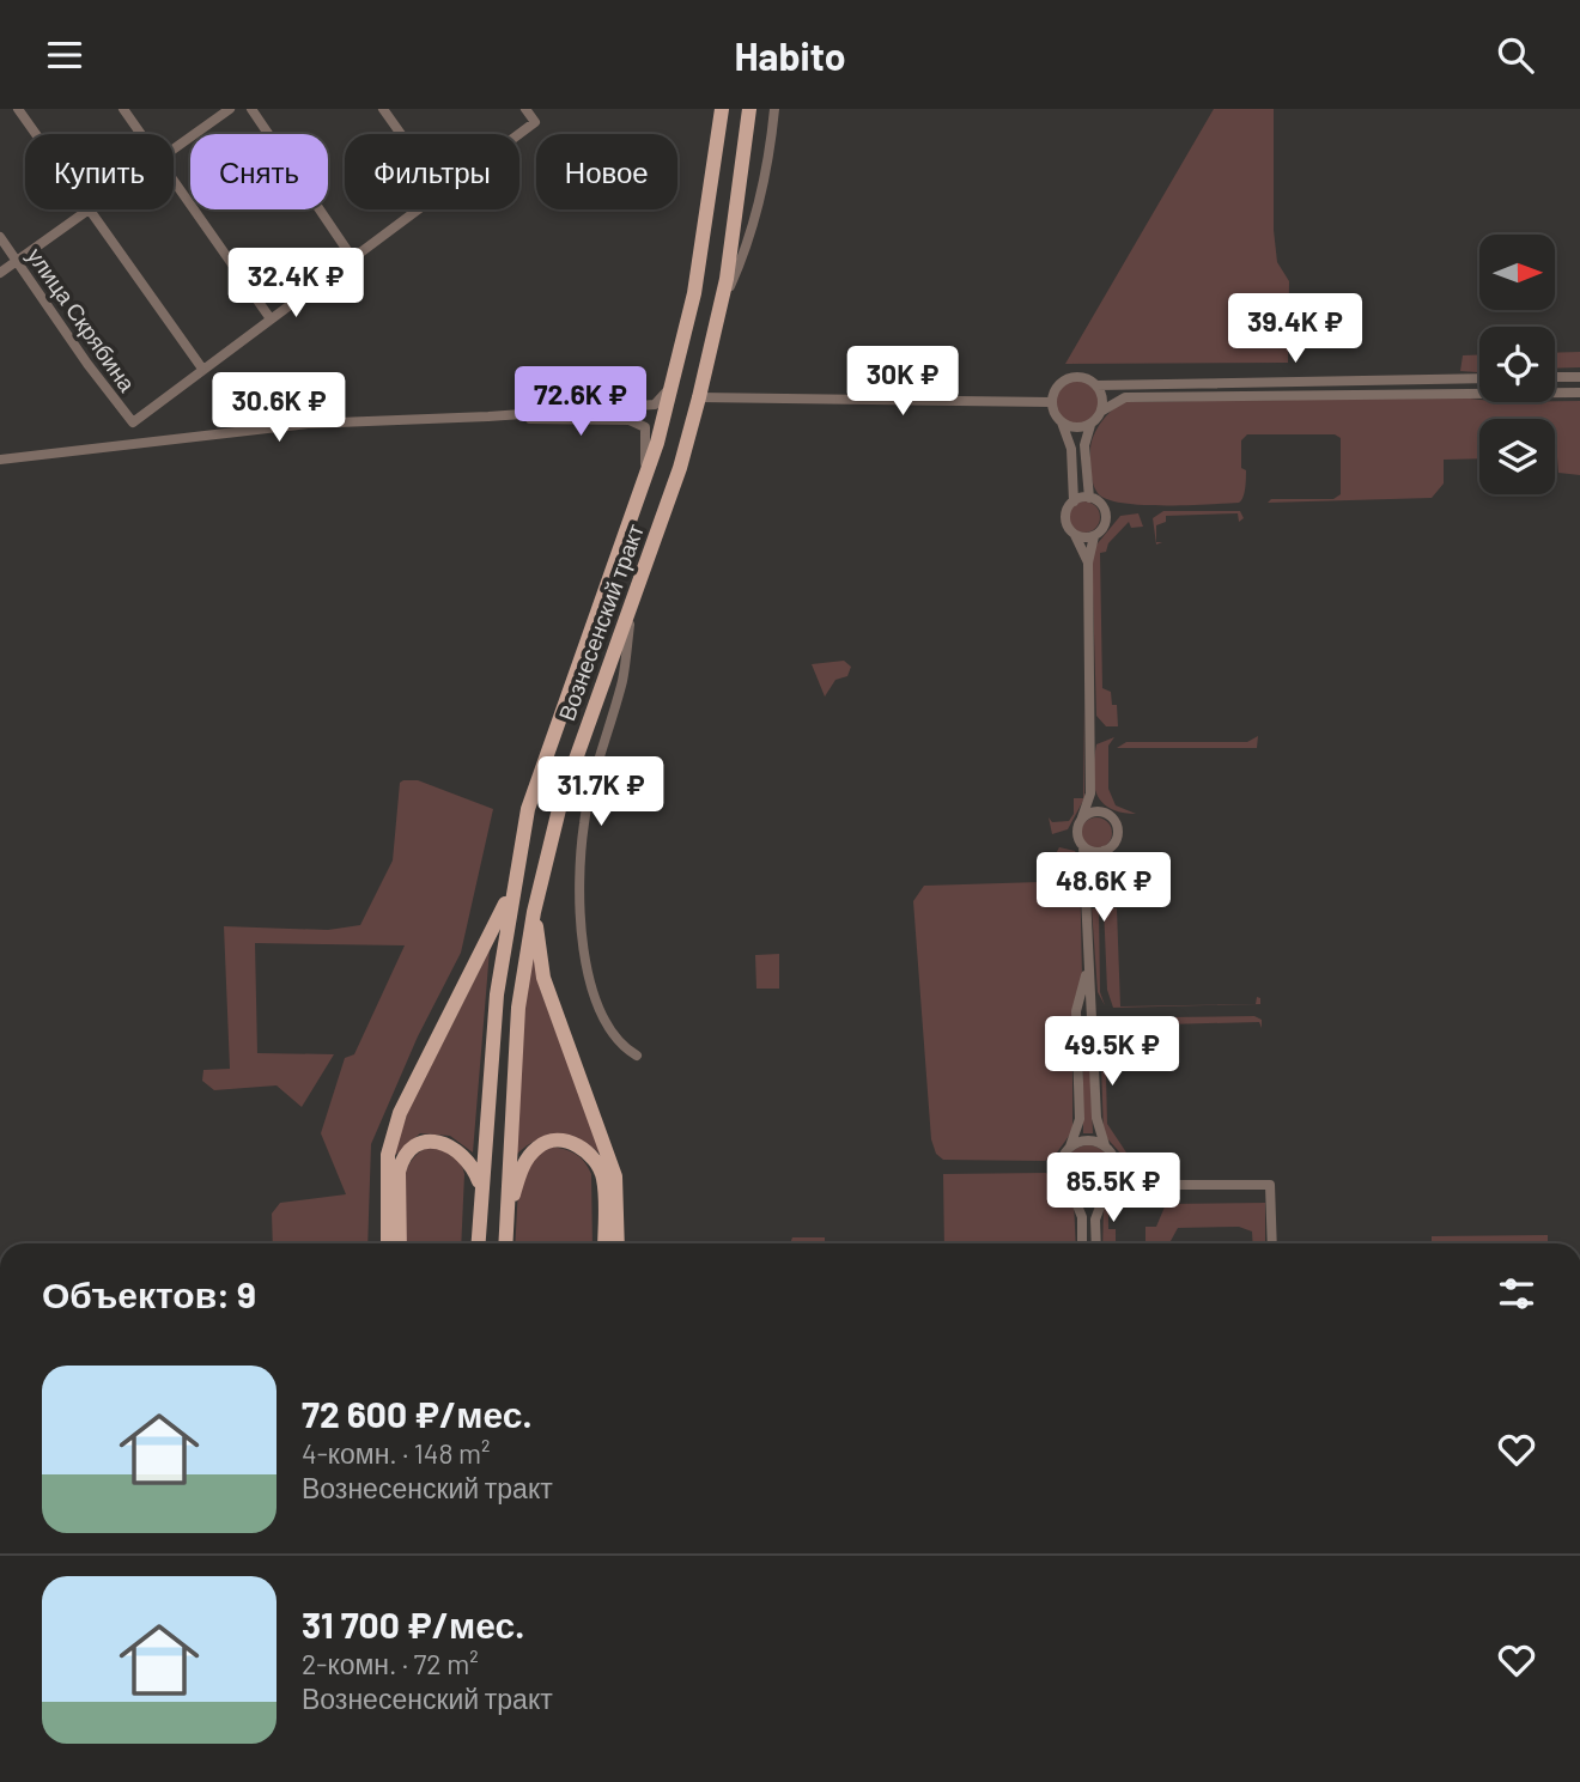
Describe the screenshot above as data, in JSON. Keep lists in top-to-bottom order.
{
  "streets": {
    "main road": ["Вознесенский тракт"],
    "street": ["улица Скрябина"]
  },
  "north": "right",
  "page": {
    "header": "Habito",
    "chip": [
      "Купить",
      "Снять",
      "Фильтры",
      "Новое"
    ],
    "price": [
      "32.4K ₽",
      "39.4K ₽",
      "30K ₽",
      "72.6K ₽",
      "30.6K ₽",
      "31.7K ₽",
      "48.6K ₽",
      "49.5K ₽",
      "85.5K ₽"
    ],
    "heading": "Объектов: 9",
    "list": [
      {
        "name": "72 600 ₽/мес.",
        "note": "4-комн. · 148 m² · Вознесенский тракт"
      },
      {
        "name": "31 700 ₽/мес.",
        "note": "2-комн. · 72 m² · Вознесенский тракт"
      }
    ]
  }
}
